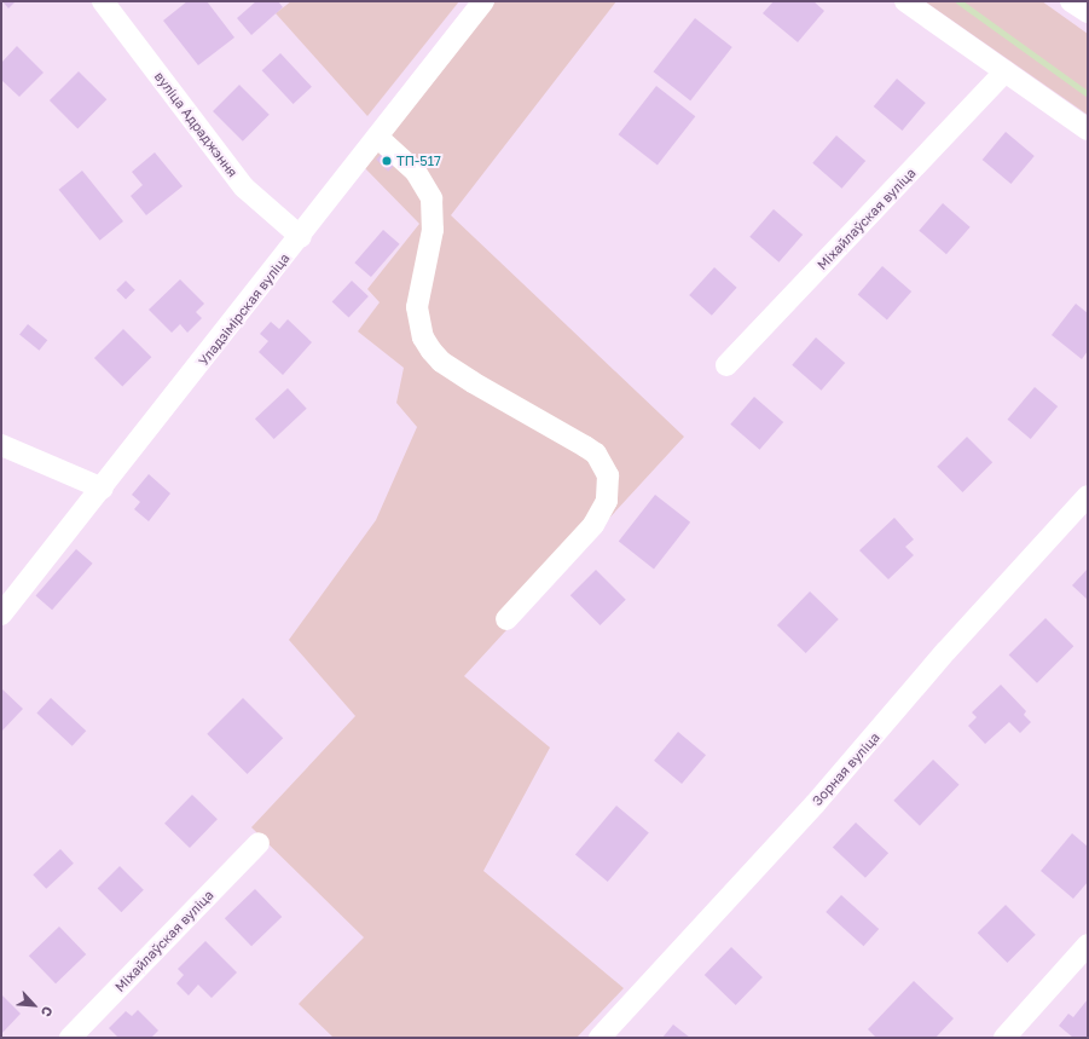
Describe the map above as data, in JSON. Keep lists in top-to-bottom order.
{
  "streets": {
    "street": [
      "вуліца Адраджэння",
      "Міхайлаўская вуліца",
      "Уладзімірская вуліца",
      "Зорная вуліца"
    ]
  },
  "crossings": [
    ["вуліца Адраджэння", "Уладзімірская вуліца"]
  ],
  "places": ["ТП-517"],
  "north": "bottom right"
}
